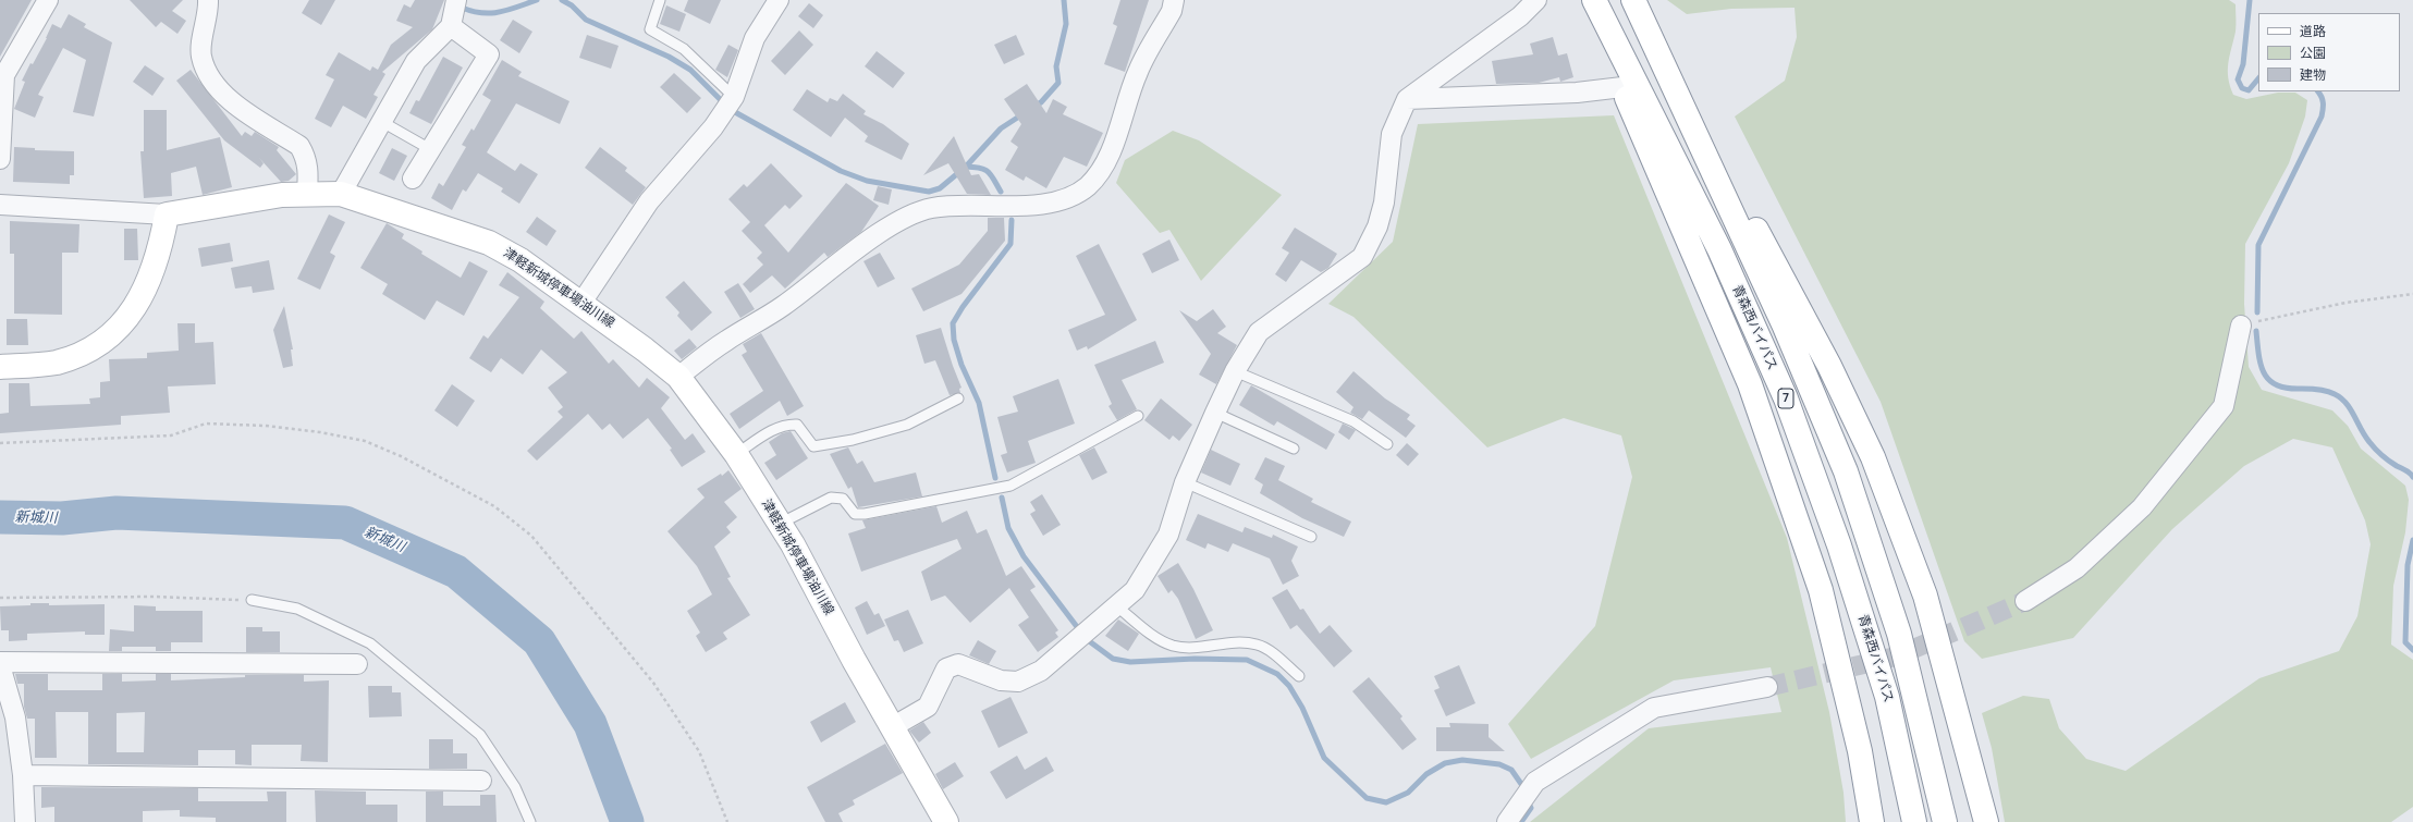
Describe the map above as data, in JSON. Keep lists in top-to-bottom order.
{
  "streets": {
    "main road": ["津軽新城停車場油川線", "青森西バイパス", "7"]
  },
  "water": ["新城川"],
  "legend": ["道路", "公園", "建物"]
}
